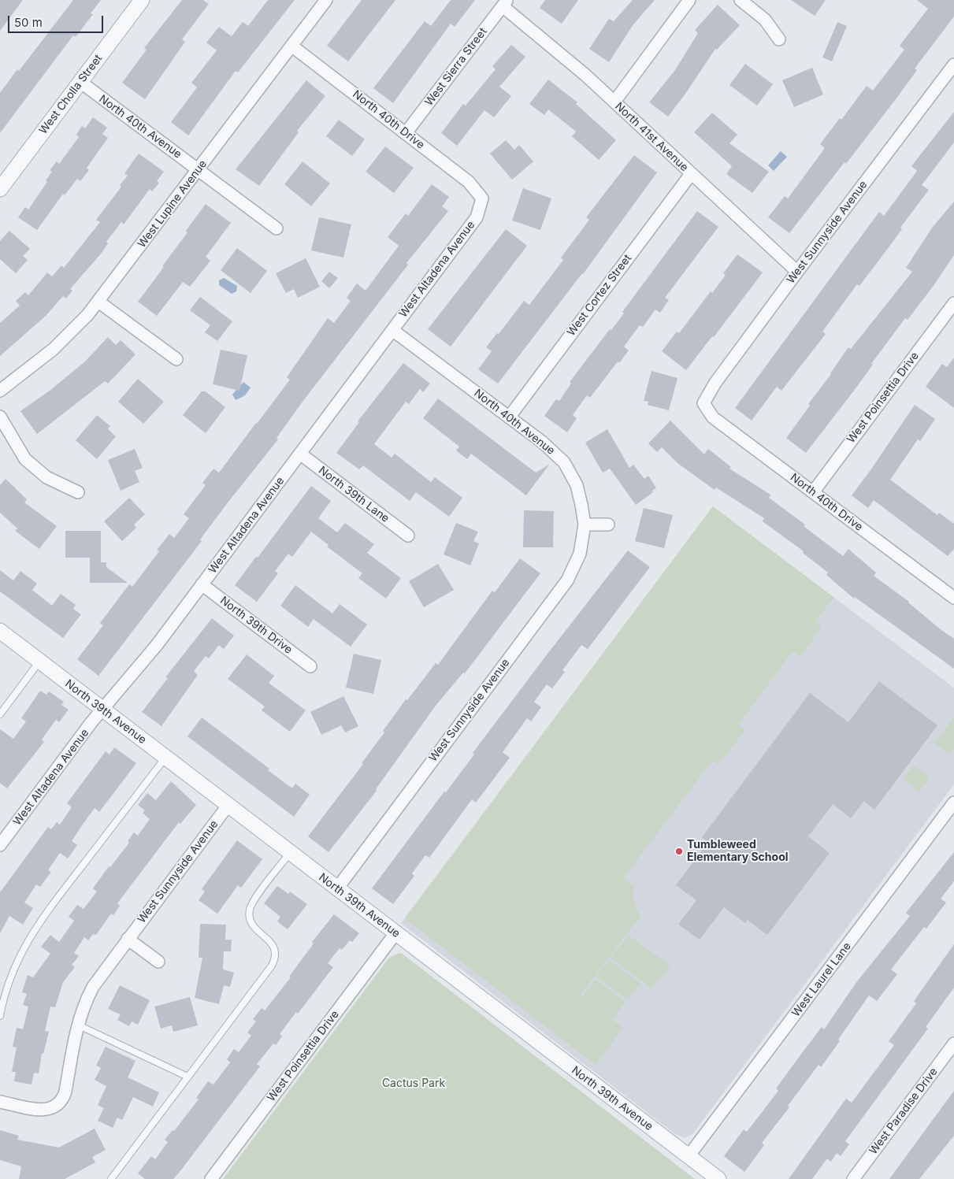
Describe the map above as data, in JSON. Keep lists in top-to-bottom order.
{
  "streets": {
    "street": [
      "West Sierra Street",
      "West Cholla Street",
      "North 40th Drive",
      "North 40th Avenue",
      "North 41st Avenue",
      "West Lupine Avenue",
      "West Sunnyside Avenue",
      "West Altadena Avenue",
      "West Cortez Street",
      "West Poinsettia Drive",
      "North 39th Lane",
      "North 39th Drive",
      "North 39th Avenue",
      "West Laurel Lane",
      "West Paradise Drive"
    ]
  },
  "crossings": [
    ["West Sierra Street", "North 40th Drive"],
    ["West Sierra Street", "North 41st Avenue"],
    ["West Cholla Street", "North 40th Avenue"],
    ["North 40th Drive", "West Lupine Avenue"],
    ["North 40th Drive", "West Sunnyside Avenue"],
    ["North 40th Drive", "West Altadena Avenue"],
    ["North 40th Drive", "West Poinsettia Drive"],
    ["North 40th Avenue", "West Lupine Avenue"],
    ["North 40th Avenue", "West Sunnyside Avenue"],
    ["North 40th Avenue", "West Altadena Avenue"],
    ["North 40th Avenue", "West Cortez Street"],
    ["North 41st Avenue", "West Sunnyside Avenue"],
    ["North 41st Avenue", "West Cortez Street"],
    ["West Sunnyside Avenue", "North 39th Avenue"],
    ["West Altadena Avenue", "North 39th Lane"],
    ["West Altadena Avenue", "North 39th Drive"],
    ["West Altadena Avenue", "North 39th Avenue"],
    ["West Poinsettia Drive", "North 39th Avenue"],
    ["North 39th Avenue", "West Laurel Lane"]
  ],
  "parks": ["Cactus Park"],
  "places": ["Tumbleweed Elementary School"],
  "scale_bar": "50 m"
}
